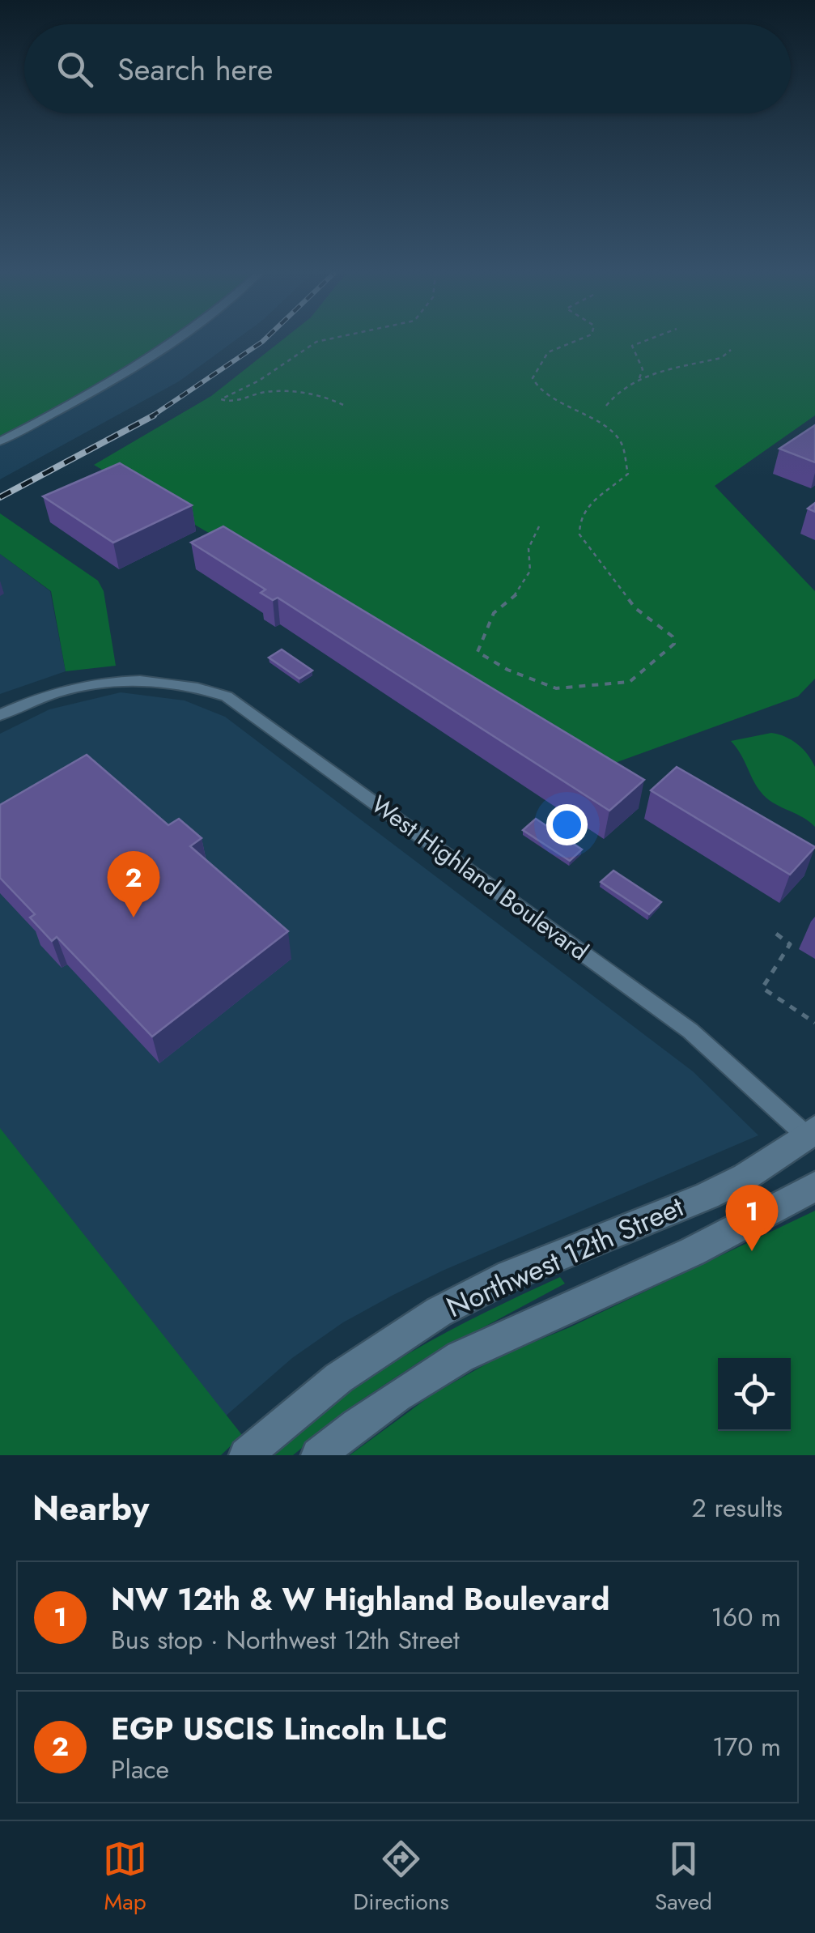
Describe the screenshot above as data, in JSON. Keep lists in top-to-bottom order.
{
  "streets": {
    "main road": ["Northwest 12th Street"],
    "street": ["West Highland Boulevard"]
  },
  "crossings": [
    ["West Highland Boulevard", "Northwest 12th Street"]
  ],
  "page": {
    "search": "Search here",
    "pins": ["2", "1"],
    "heading": ["Nearby", "2 results"],
    "list": [
      {
        "mark": "1",
        "name": "NW 12th & W Highland Boulevard",
        "note": "Bus stop · Northwest 12th Street",
        "value": "160 m"
      },
      {
        "mark": "2",
        "name": "EGP USCIS Lincoln LLC",
        "note": "Place",
        "value": "170 m"
      }
    ],
    "nav": ["Map", "Directions", "Saved"]
  }
}
